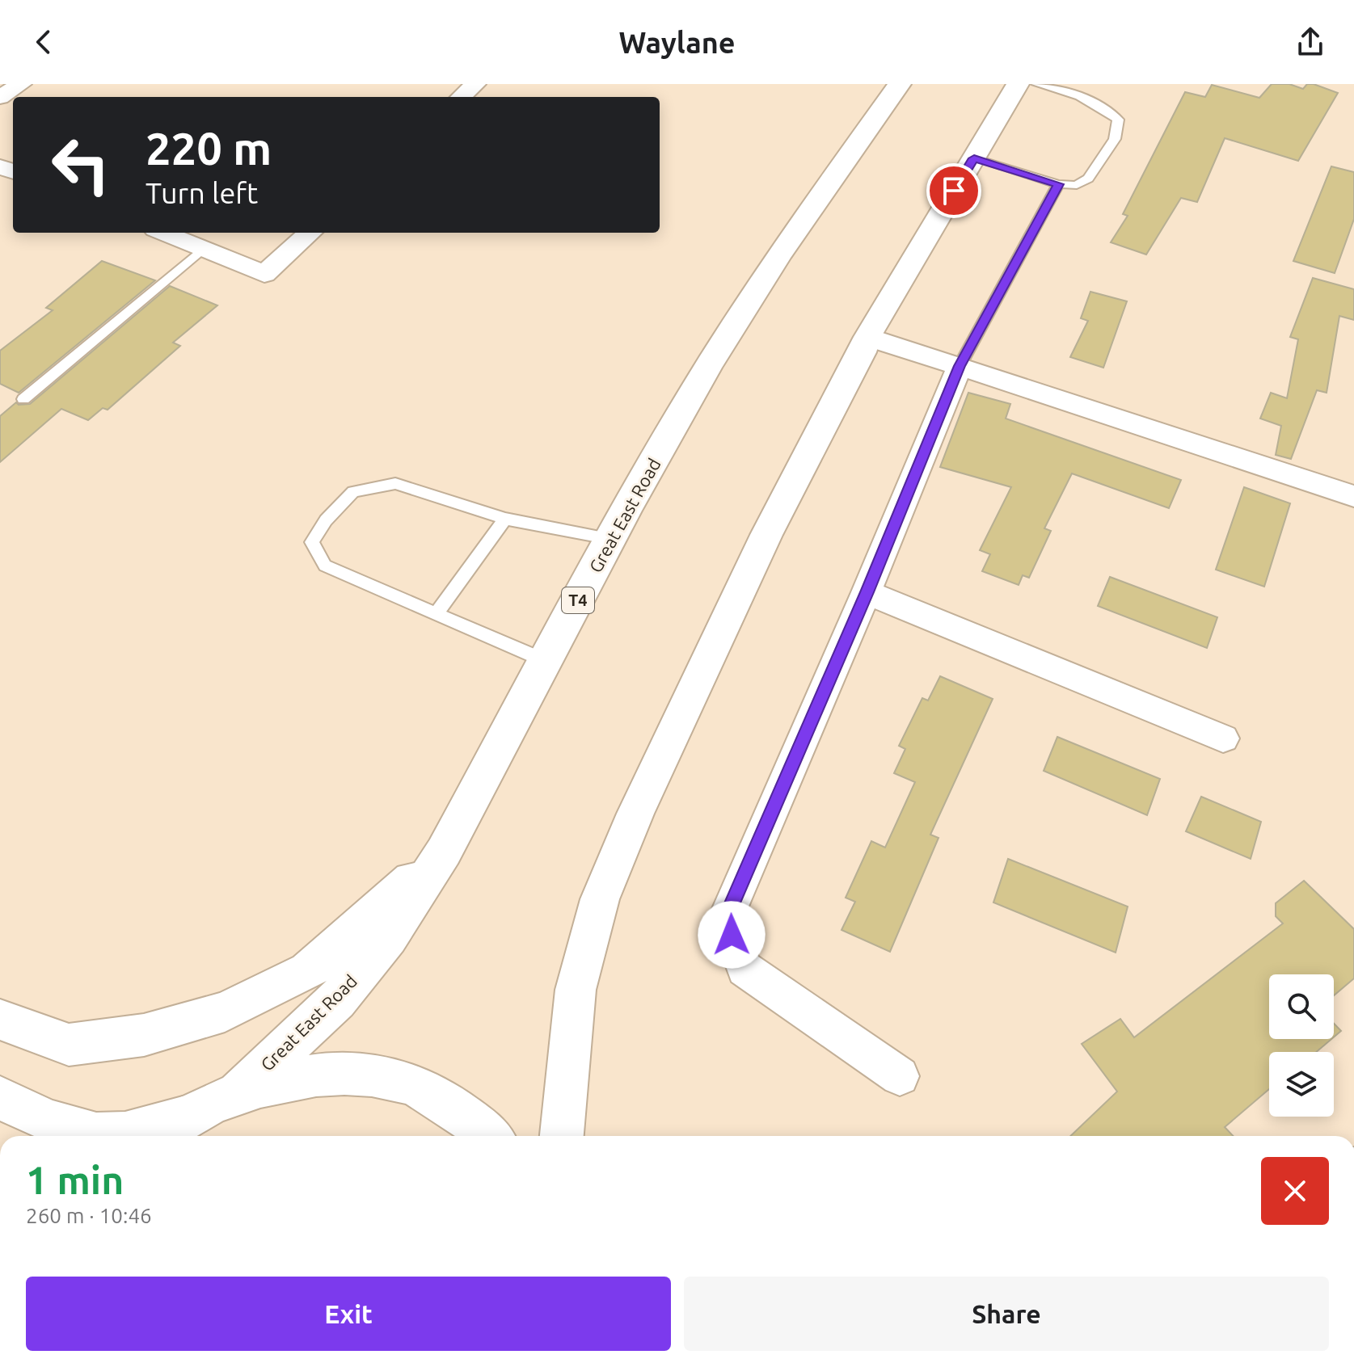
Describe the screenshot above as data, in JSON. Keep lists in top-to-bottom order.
{
  "streets": {
    "main road": ["Great East Road", "T4"]
  },
  "page": {
    "header": "Waylane",
    "turn": ["220 m", "Turn left"],
    "heading": ["1 min", "260 m · 10:46"],
    "buttons": ["Exit", "Share"]
  }
}
